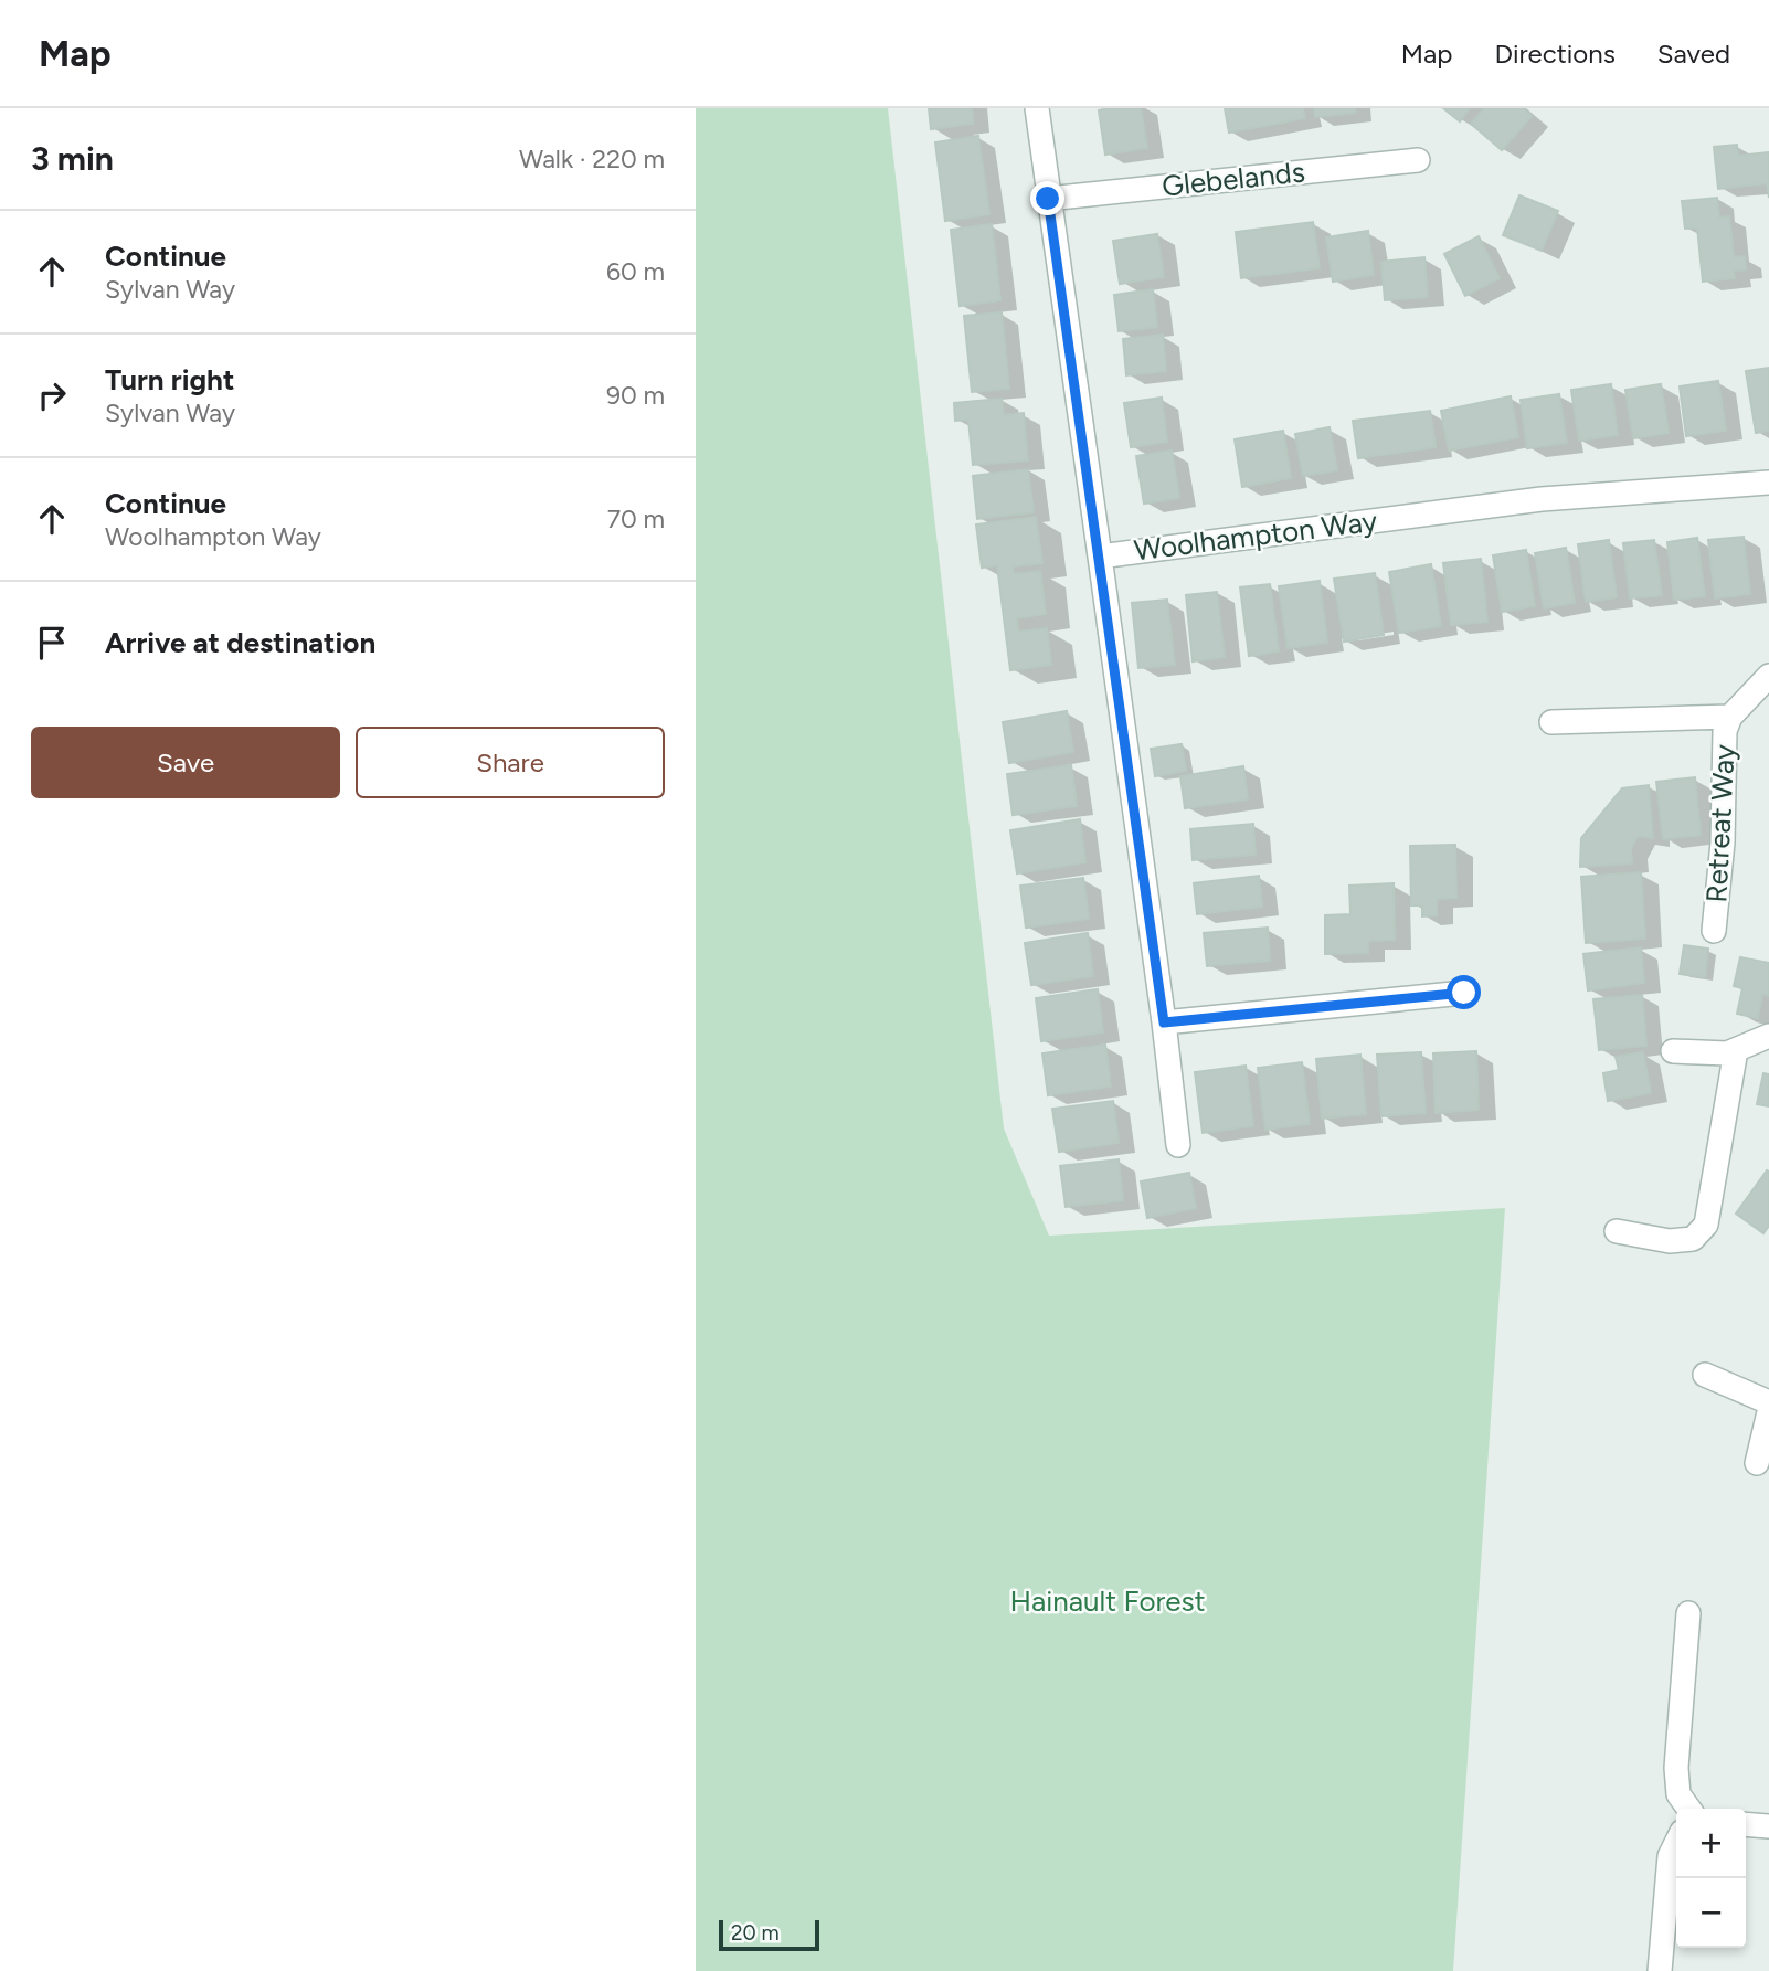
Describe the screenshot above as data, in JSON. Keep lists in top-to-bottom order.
{
  "streets": {
    "street": ["Glebelands", "Woolhampton Way", "Retreat Way"]
  },
  "crossings": [
    ["Glebelands", "Woolhampton Way"]
  ],
  "parks": ["Hainault Forest"],
  "scale_bar": "20 m",
  "page": {
    "header": "Map",
    "nav": ["Map", "Directions", "Saved"],
    "heading": ["3 min", "Walk · 220 m"],
    "list": [
      ["Continue", "Sylvan Way", "60 m"],
      ["Turn right", "Sylvan Way", "90 m"],
      ["Continue", "Woolhampton Way", "70 m"],
      "Arrive at destination"
    ],
    "buttons": ["Save", "Share"],
    "map_buttons": ["+", "−"],
    "scale": "20 m"
  }
}
